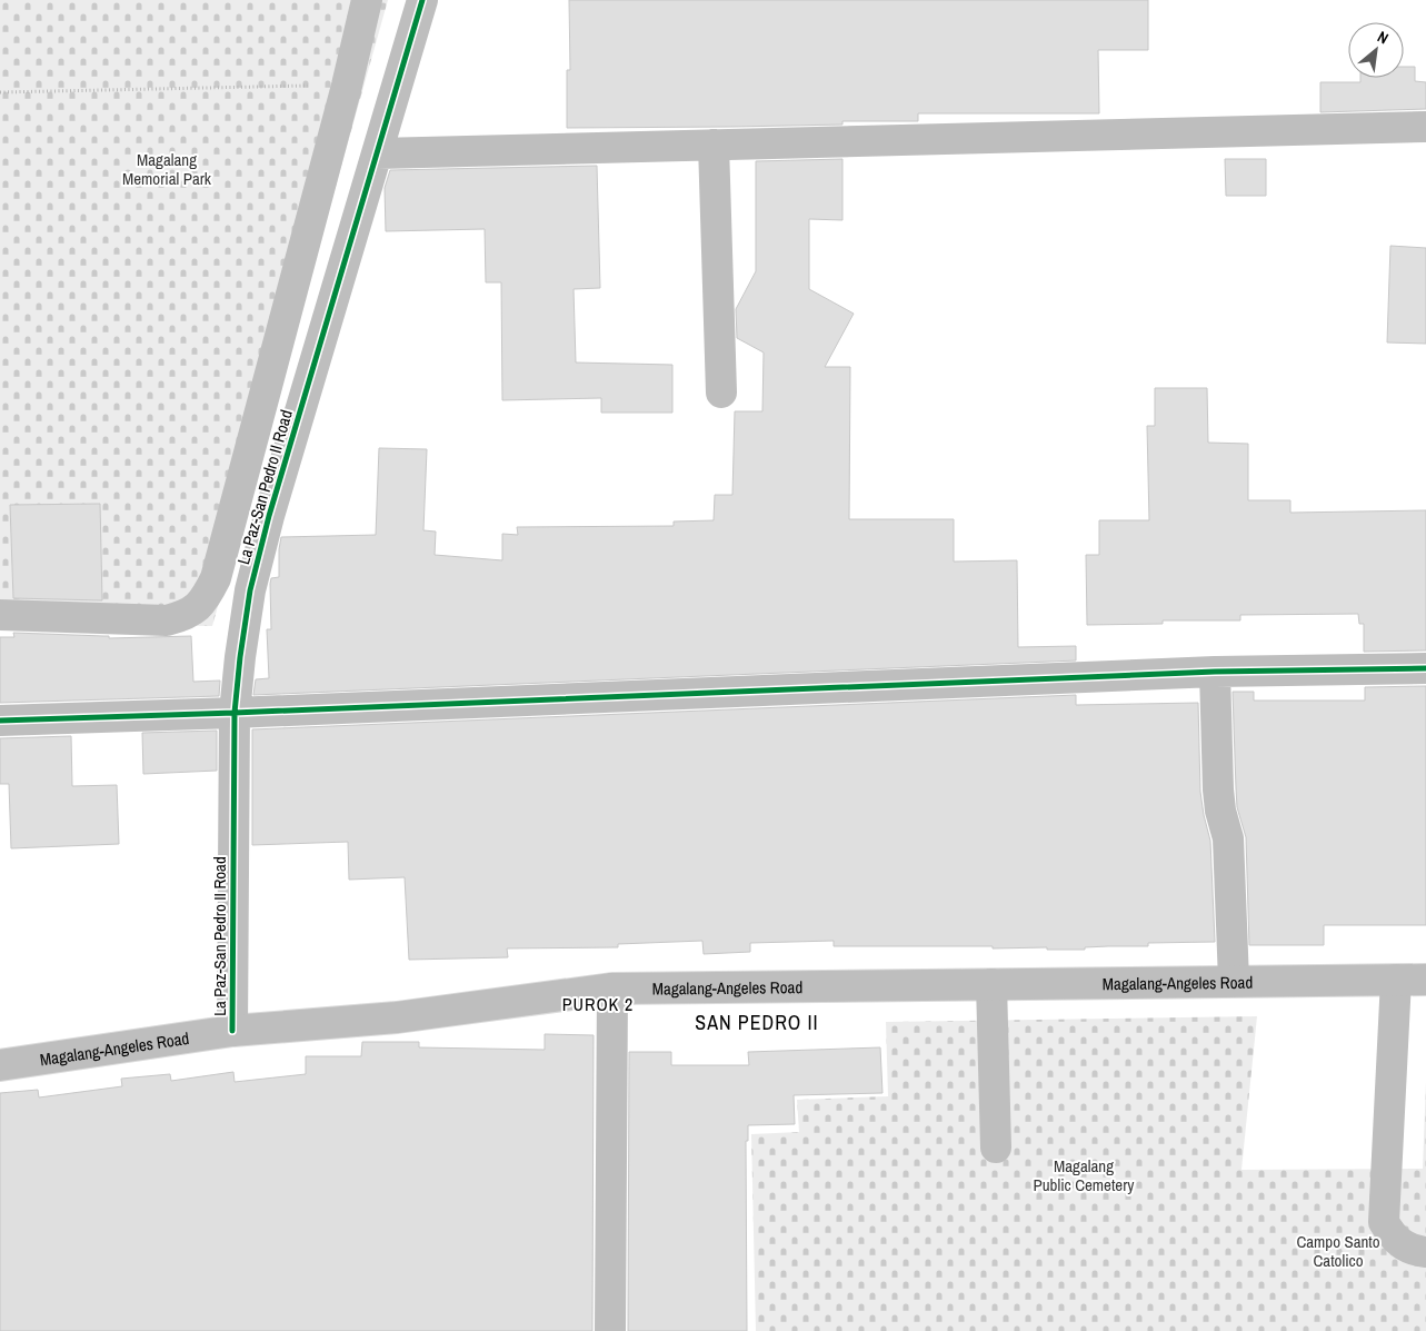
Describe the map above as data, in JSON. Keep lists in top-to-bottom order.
{
  "streets": {
    "street": ["La Paz-San Pedro II Road", "Magalang-Angeles Road"]
  },
  "crossings": [
    ["La Paz-San Pedro II Road", "Magalang-Angeles Road"]
  ],
  "districts": ["PUROK 2", "SAN PEDRO II"],
  "parks": ["Magalang Memorial Park", "Magalang Public Cemetery", "Campo Santo Catolico"],
  "north": "top right"
}
